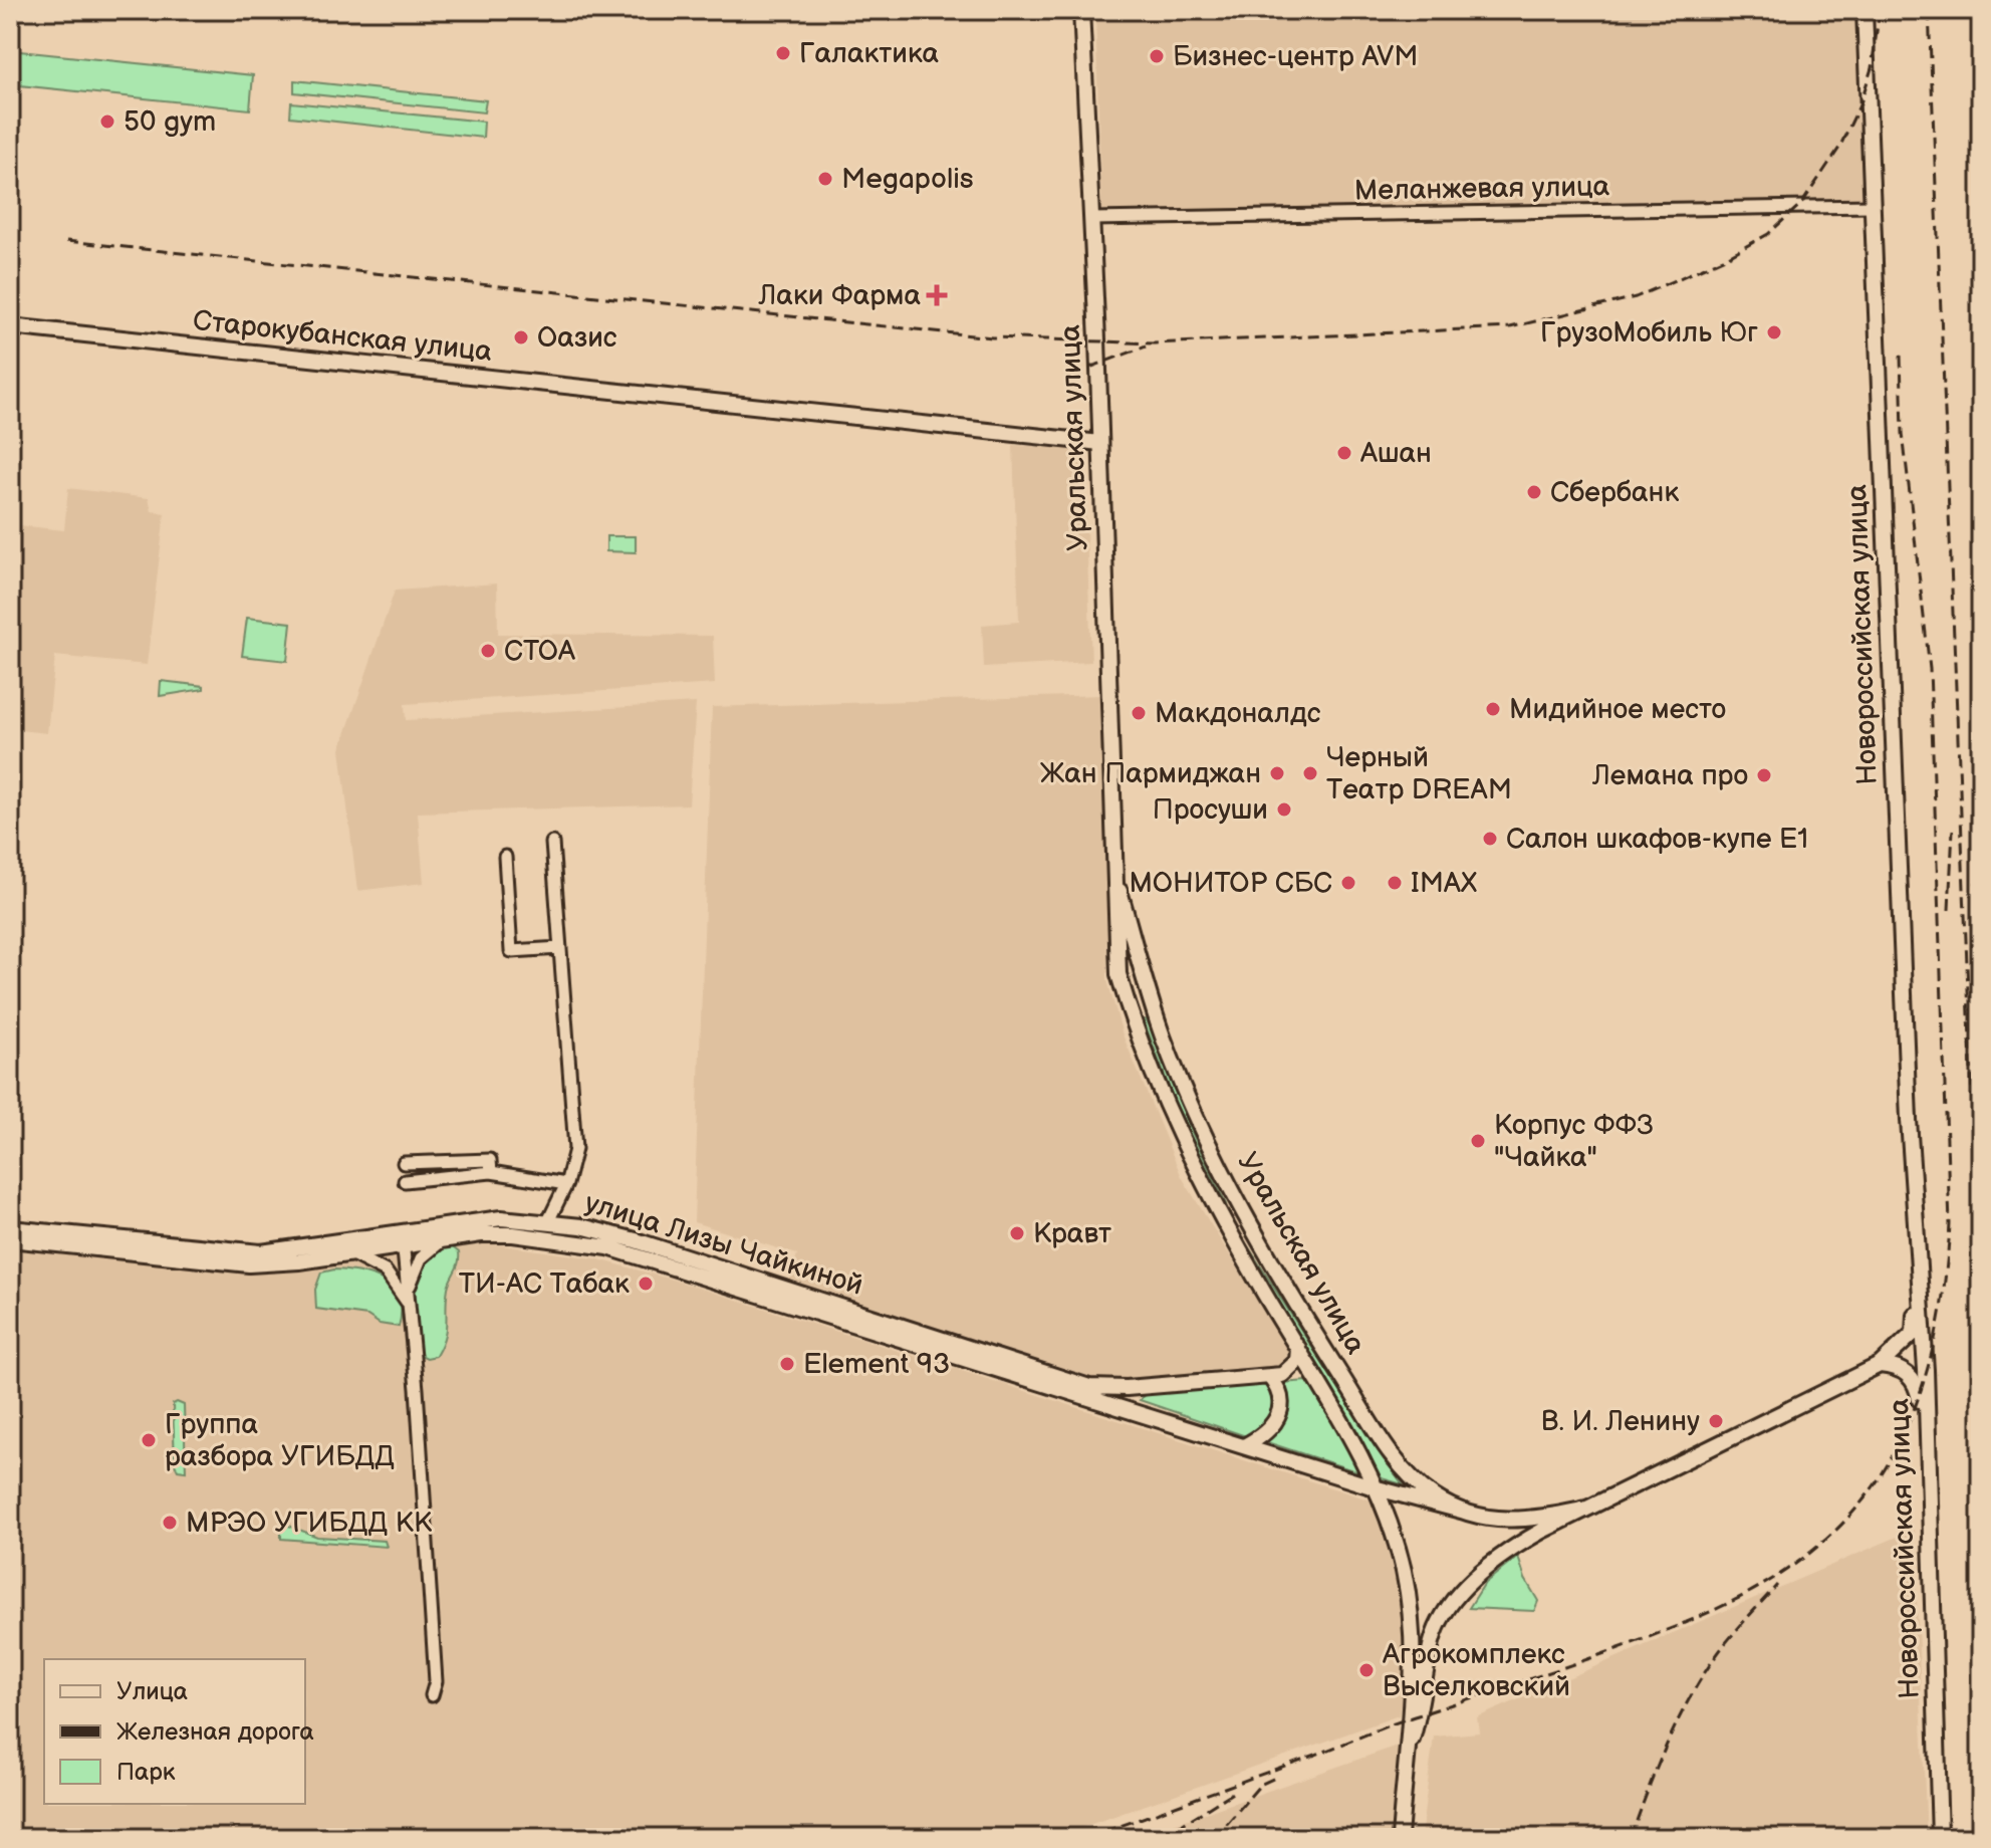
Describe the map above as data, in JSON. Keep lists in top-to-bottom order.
{
  "streets": {
    "main road": [
      "Старокубанская улица",
      "Уральская улица",
      "Новороссийская улица",
      "улица Лизы Чайкиной"
    ],
    "street": ["Меланжевая улица"]
  },
  "crossings": [
    ["Меланжевая улица", "Уральская улица"],
    ["Меланжевая улица", "Новороссийская улица"],
    ["Старокубанская улица", "Уральская улица"],
    ["Уральская улица", "Новороссийская улица"]
  ],
  "places": {
    "other": [
      "Галактика",
      "Бизнес-центр AVM",
      "50 gym",
      "Megapolis",
      "ГрузоМобиль Юг",
      "Оазис",
      "Ашан",
      "Сбербанк",
      "СТОА",
      "Мидийное место",
      "Макдоналдс",
      "Жан Пармиджан",
      "Черный Театр DREAM",
      "Лемана про",
      "Просуши",
      "Салон шкафов-купе Е1",
      "МОНИТОР СБС",
      "IMAX",
      "Корпус ФФЗ \"Чайка\"",
      "Кравт",
      "ТИ-АС Табак",
      "Element 93",
      "В. И. Ленину",
      "Группа разбора УГИБДД",
      "МРЭО УГИБДД КК",
      "Агрокомплекс Выселковский"
    ],
    "health": ["Лаки Фарма"]
  },
  "legend": ["Улица", "Железная дорога", "Парк"]
}
